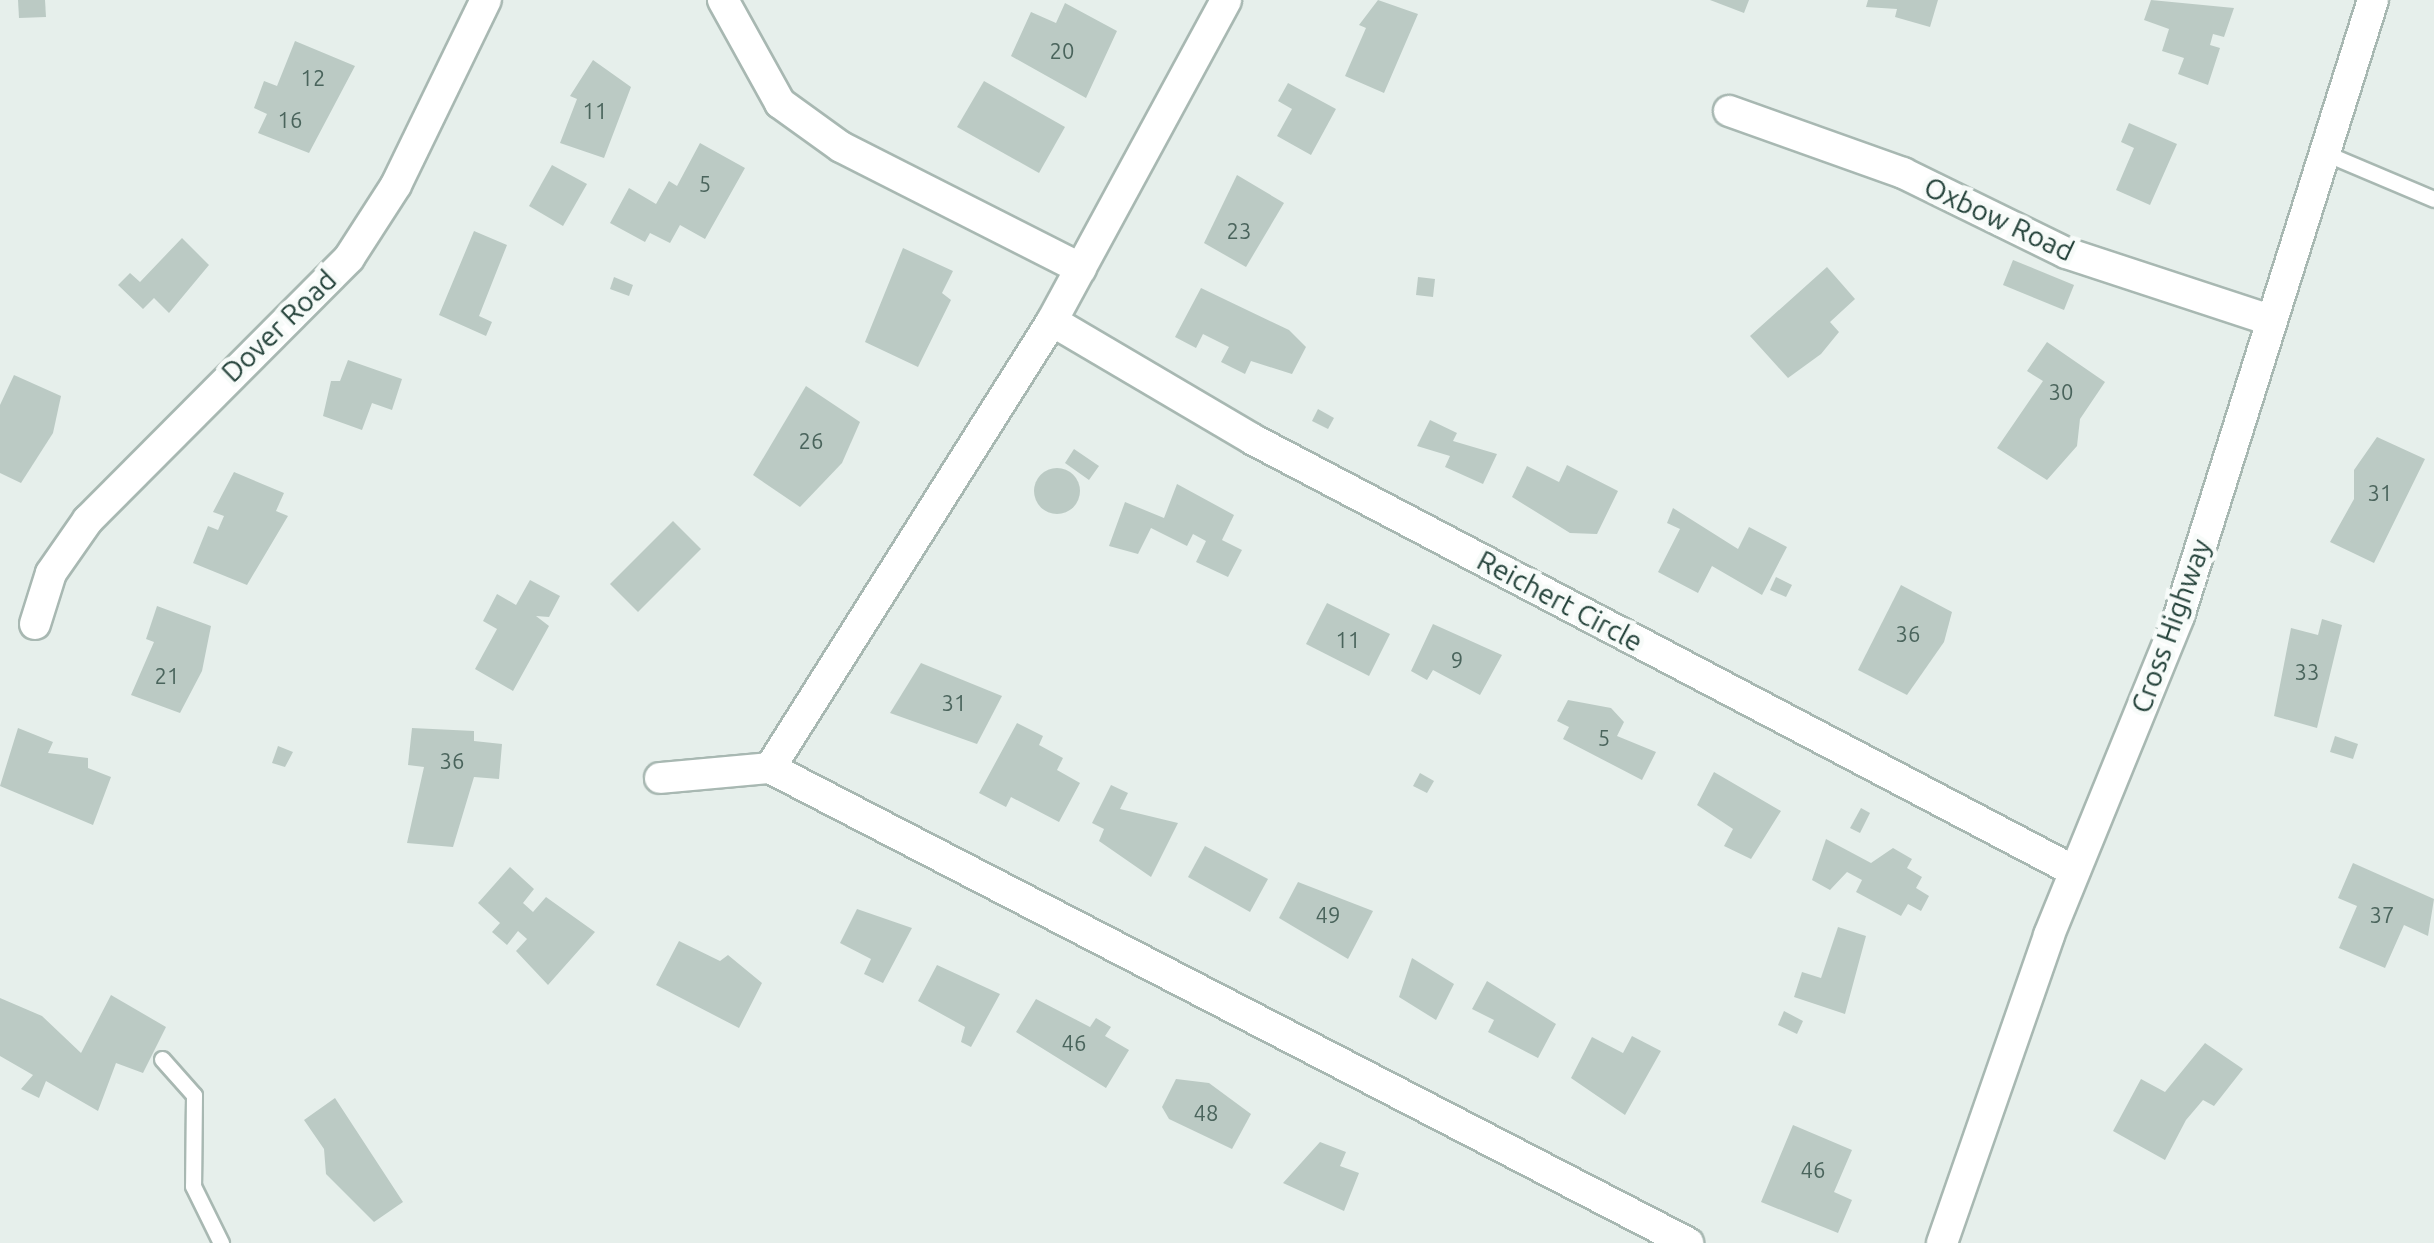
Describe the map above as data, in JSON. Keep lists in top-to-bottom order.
{
  "streets": {
    "street": [
      "Oxbow Road",
      "Dover Road",
      "Reichert Circle",
      "Cross Highway"
    ]
  },
  "crossings": [
    ["Oxbow Road", "Cross Highway"],
    ["Reichert Circle", "Cross Highway"]
  ],
  "house_numbers": [
    "20",
    "12",
    "11",
    "16",
    "5",
    "23",
    "30",
    "26",
    "31",
    "36",
    "11",
    "9",
    "33",
    "21",
    "31",
    "5",
    "36",
    "49",
    "37",
    "46",
    "48",
    "46"
  ]
}
